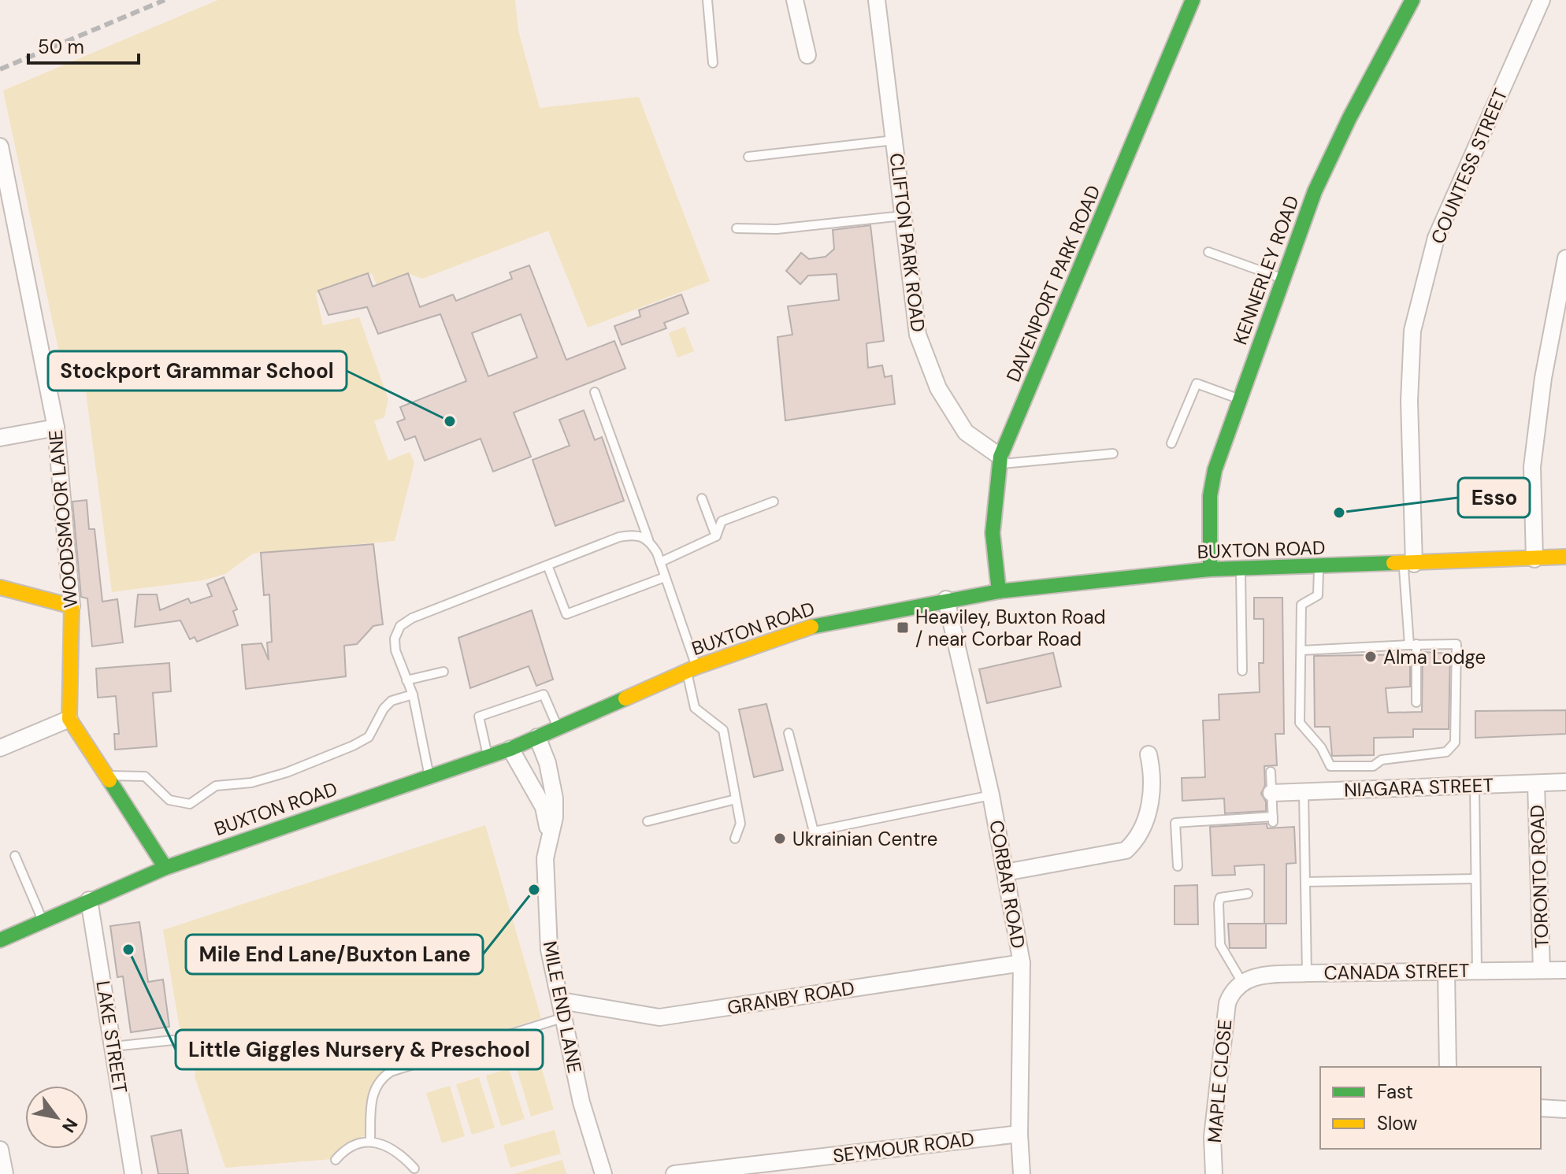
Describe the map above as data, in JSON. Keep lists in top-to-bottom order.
{
  "streets": {
    "main road": [
      "KENNERLEY ROAD",
      "DAVENPORT PARK ROAD",
      "WOODSMOOR LANE",
      "BUXTON ROAD"
    ],
    "street": [
      "COUNTESS STREET",
      "CLIFTON PARK ROAD",
      "NIAGARA STREET",
      "TORONTO ROAD",
      "CORBAR ROAD",
      "CANADA STREET",
      "GRANBY ROAD",
      "MILE END LANE",
      "LAKE STREET",
      "MAPLE CLOSE",
      "SEYMOUR ROAD"
    ]
  },
  "crossings": [
    ["COUNTESS STREET", "BUXTON ROAD"],
    ["CLIFTON PARK ROAD", "DAVENPORT PARK ROAD"],
    ["KENNERLEY ROAD", "BUXTON ROAD"],
    ["DAVENPORT PARK ROAD", "BUXTON ROAD"],
    ["BUXTON ROAD", "CORBAR ROAD"],
    ["BUXTON ROAD", "MILE END LANE"],
    ["BUXTON ROAD", "LAKE STREET"],
    ["NIAGARA STREET", "TORONTO ROAD"],
    ["TORONTO ROAD", "CANADA STREET"],
    ["CORBAR ROAD", "GRANBY ROAD"],
    ["CORBAR ROAD", "SEYMOUR ROAD"],
    ["CANADA STREET", "MAPLE CLOSE"],
    ["GRANBY ROAD", "MILE END LANE"]
  ],
  "places": {
    "other": [
      "Stockport Grammar School",
      "Esso",
      "Alma Lodge",
      "Ukrainian Centre",
      "Mile End Lane/Buxton Lane",
      "Little Giggles Nursery & Preschool"
    ],
    "transit": ["Heaviley, Buxton Road / near Corbar Road"]
  },
  "legend": ["Fast", "Slow"],
  "scale_bar": "50 m",
  "north": "bottom right"
}
